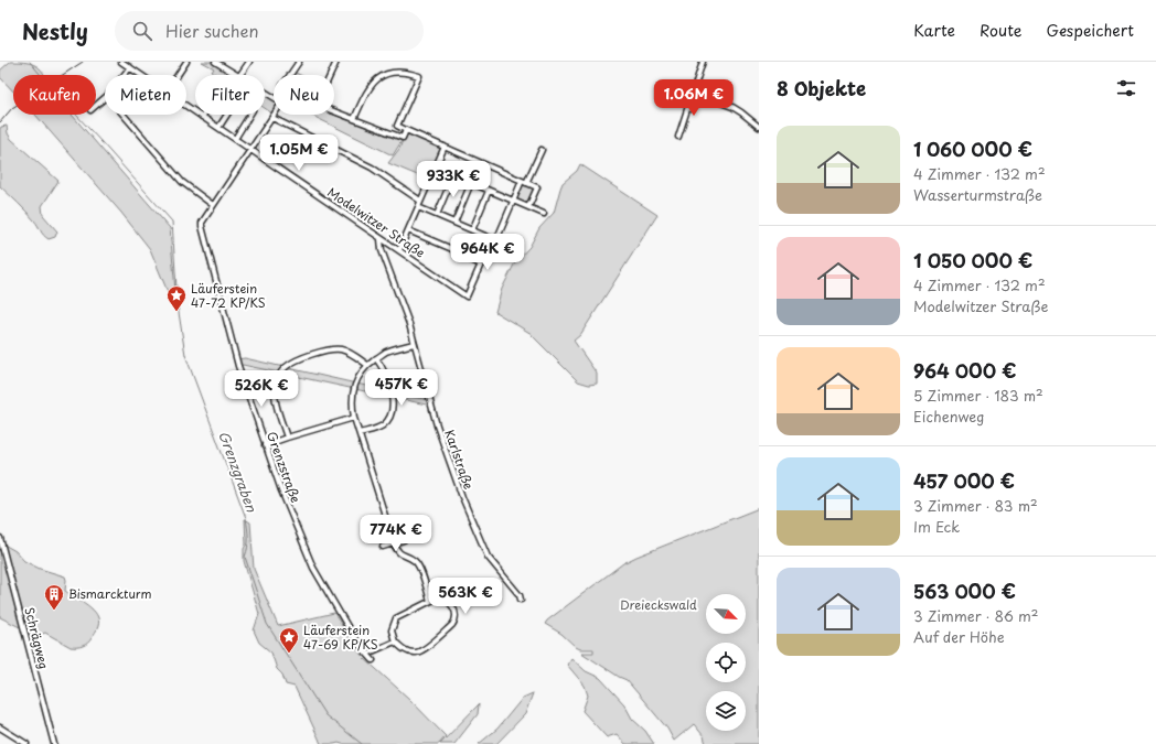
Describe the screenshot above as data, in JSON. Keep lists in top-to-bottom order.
{
  "streets": {
    "street": [
      "Modelwitzer Straße",
      "Karlstraße",
      "Grenzstraße",
      "Schrägweg"
    ]
  },
  "crossings": [
    ["Modelwitzer Straße", "Karlstraße"],
    ["Modelwitzer Straße", "Grenzstraße"]
  ],
  "water": ["Grenzgraben"],
  "parks": ["Dreieckswald"],
  "places": {
    "place": ["Läuferstein 47-72 KP/KS", "Läuferstein 47-69 KP/KS"],
    "building": ["Bismarckturm"]
  },
  "north": "bottom right",
  "page": {
    "header": "Nestly",
    "search": "Hier suchen",
    "nav": ["Karte", "Route", "Gespeichert"],
    "heading": "8 Objekte",
    "chip": [
      "Kaufen",
      "Mieten",
      "Filter",
      "Neu"
    ],
    "price": [
      "1.06M €",
      "1.05M €",
      "933K €",
      "964K €",
      "457K €",
      "526K €",
      "774K €",
      "563K €"
    ],
    "list": [
      {
        "name": "1 060 000 €",
        "note": "4 Zimmer · 132 m² · Wasserturmstraße"
      },
      {
        "name": "1 050 000 €",
        "note": "4 Zimmer · 132 m² · Modelwitzer Straße"
      },
      {
        "name": "964 000 €",
        "note": "5 Zimmer · 183 m² · Eichenweg"
      },
      {
        "name": "457 000 €",
        "note": "3 Zimmer · 83 m² · Im Eck"
      },
      {
        "name": "563 000 €",
        "note": "3 Zimmer · 86 m² · Auf der Höhe"
      }
    ]
  }
}
